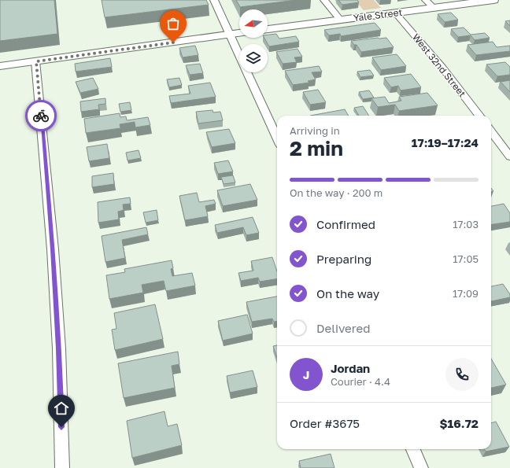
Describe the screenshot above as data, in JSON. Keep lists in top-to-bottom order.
{
  "streets": {
    "main road": ["Yale Street"],
    "street": ["West 32nd Street"]
  },
  "crossings": [
    ["Yale Street", "West 32nd Street"]
  ],
  "north": "left",
  "page": {
    "heading": ["2 min", "Arriving in", "17:19–17:24"],
    "panel": [
      "Jordan",
      "Courier · 4.4",
      "Order #3675",
      "$16.72"
    ],
    "bar": "On the way · 200 m",
    "list": [
      ["Confirmed", "17:03"],
      ["Preparing", "17:05"],
      ["On the way", "17:09"],
      "Delivered"
    ],
    "round": "J"
  }
}
